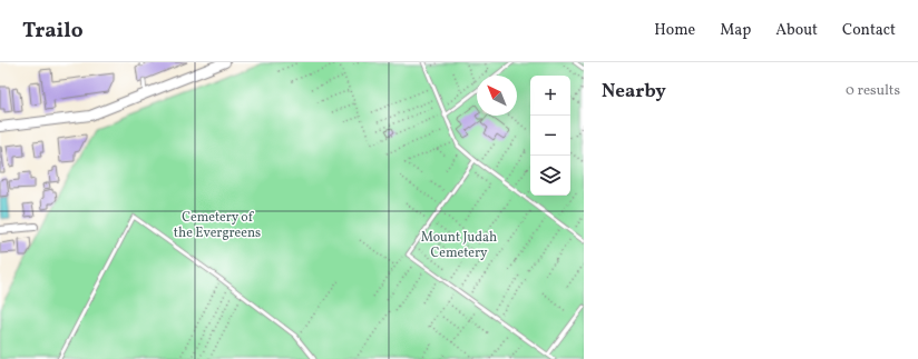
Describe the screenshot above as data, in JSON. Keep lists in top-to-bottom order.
{
  "parks": ["Cemetery of the Evergreens", "Mount Judah Cemetery"],
  "north": "top left",
  "page": {
    "header": "Trailo",
    "nav": [
      "Home",
      "Map",
      "About",
      "Contact"
    ],
    "heading": ["Nearby", "0 results"],
    "map_buttons": ["+", "−"]
  }
}
